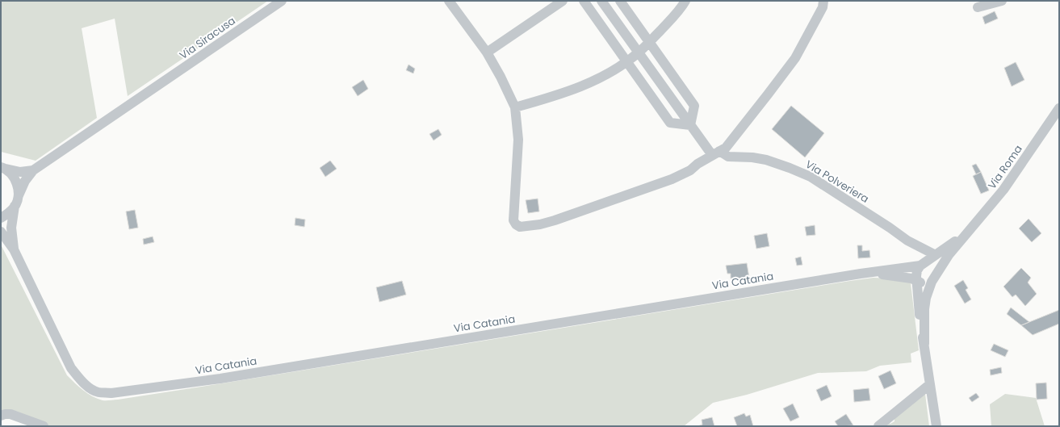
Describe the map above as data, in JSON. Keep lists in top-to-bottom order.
{
  "streets": {
    "street": [
      "Via Siracusa",
      "Via Roma",
      "Via Polveriera",
      "Via Catania"
    ]
  }
}
